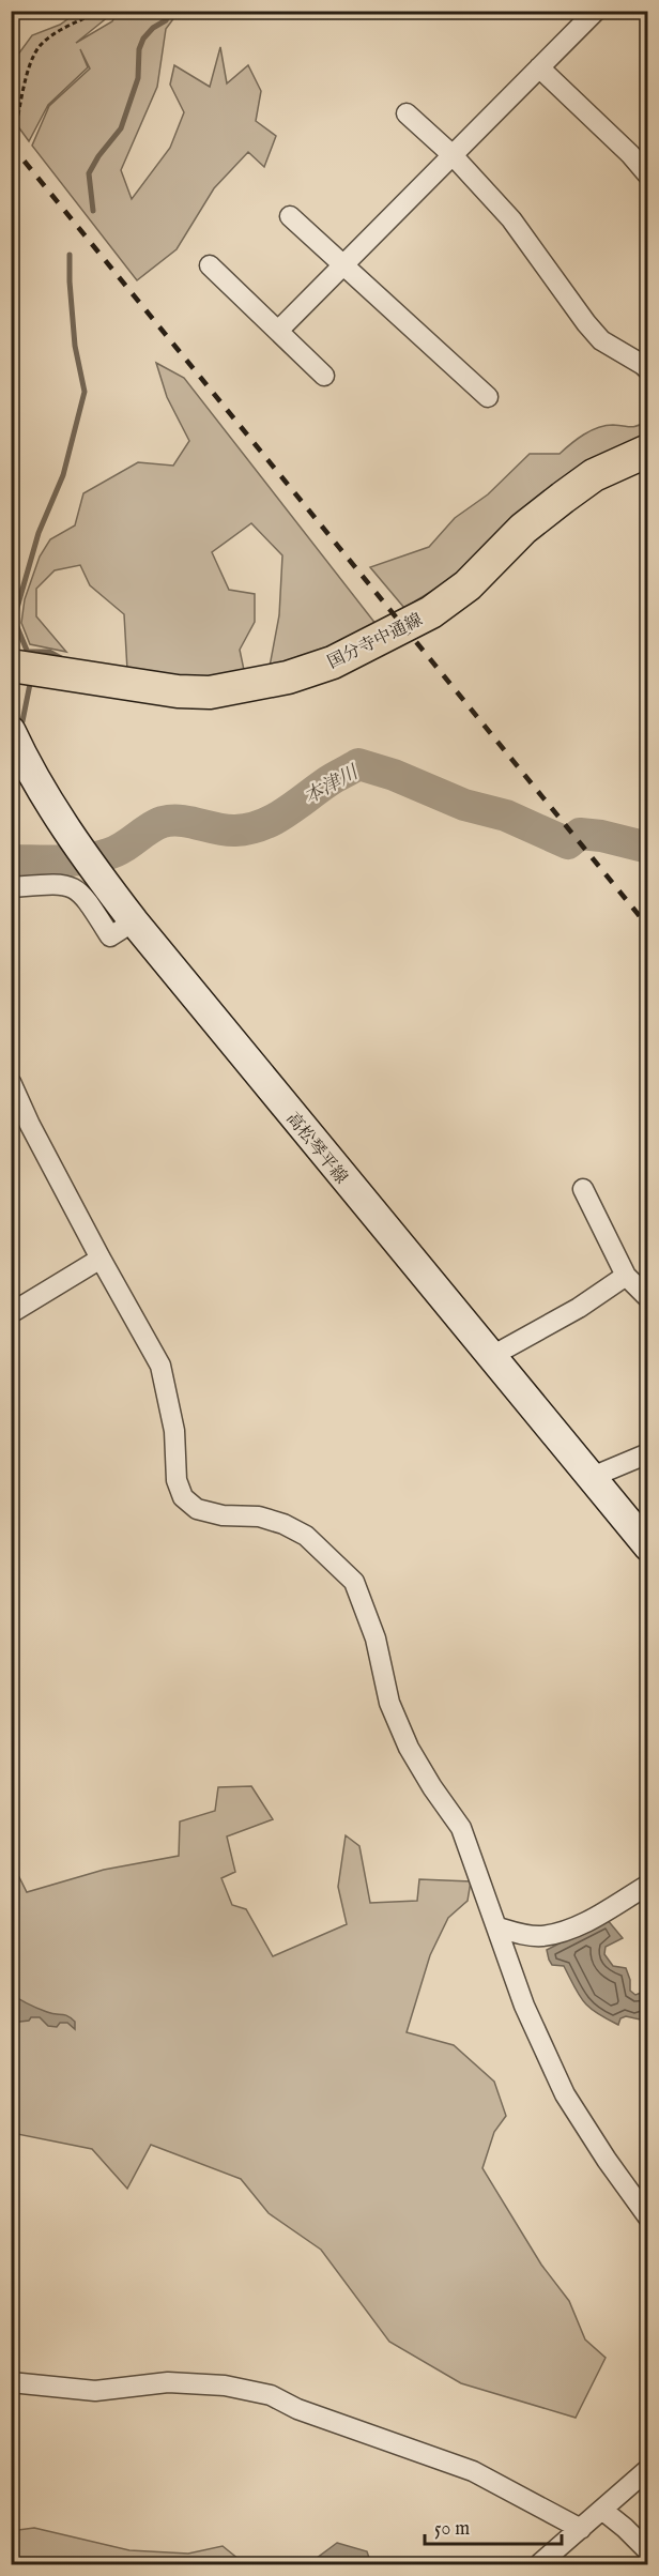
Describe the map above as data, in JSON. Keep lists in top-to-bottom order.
{
  "streets": {
    "main road": ["国分寺中通線", "高松琴平線"]
  },
  "water": ["本津川"],
  "scale_bar": "50 m"
}
